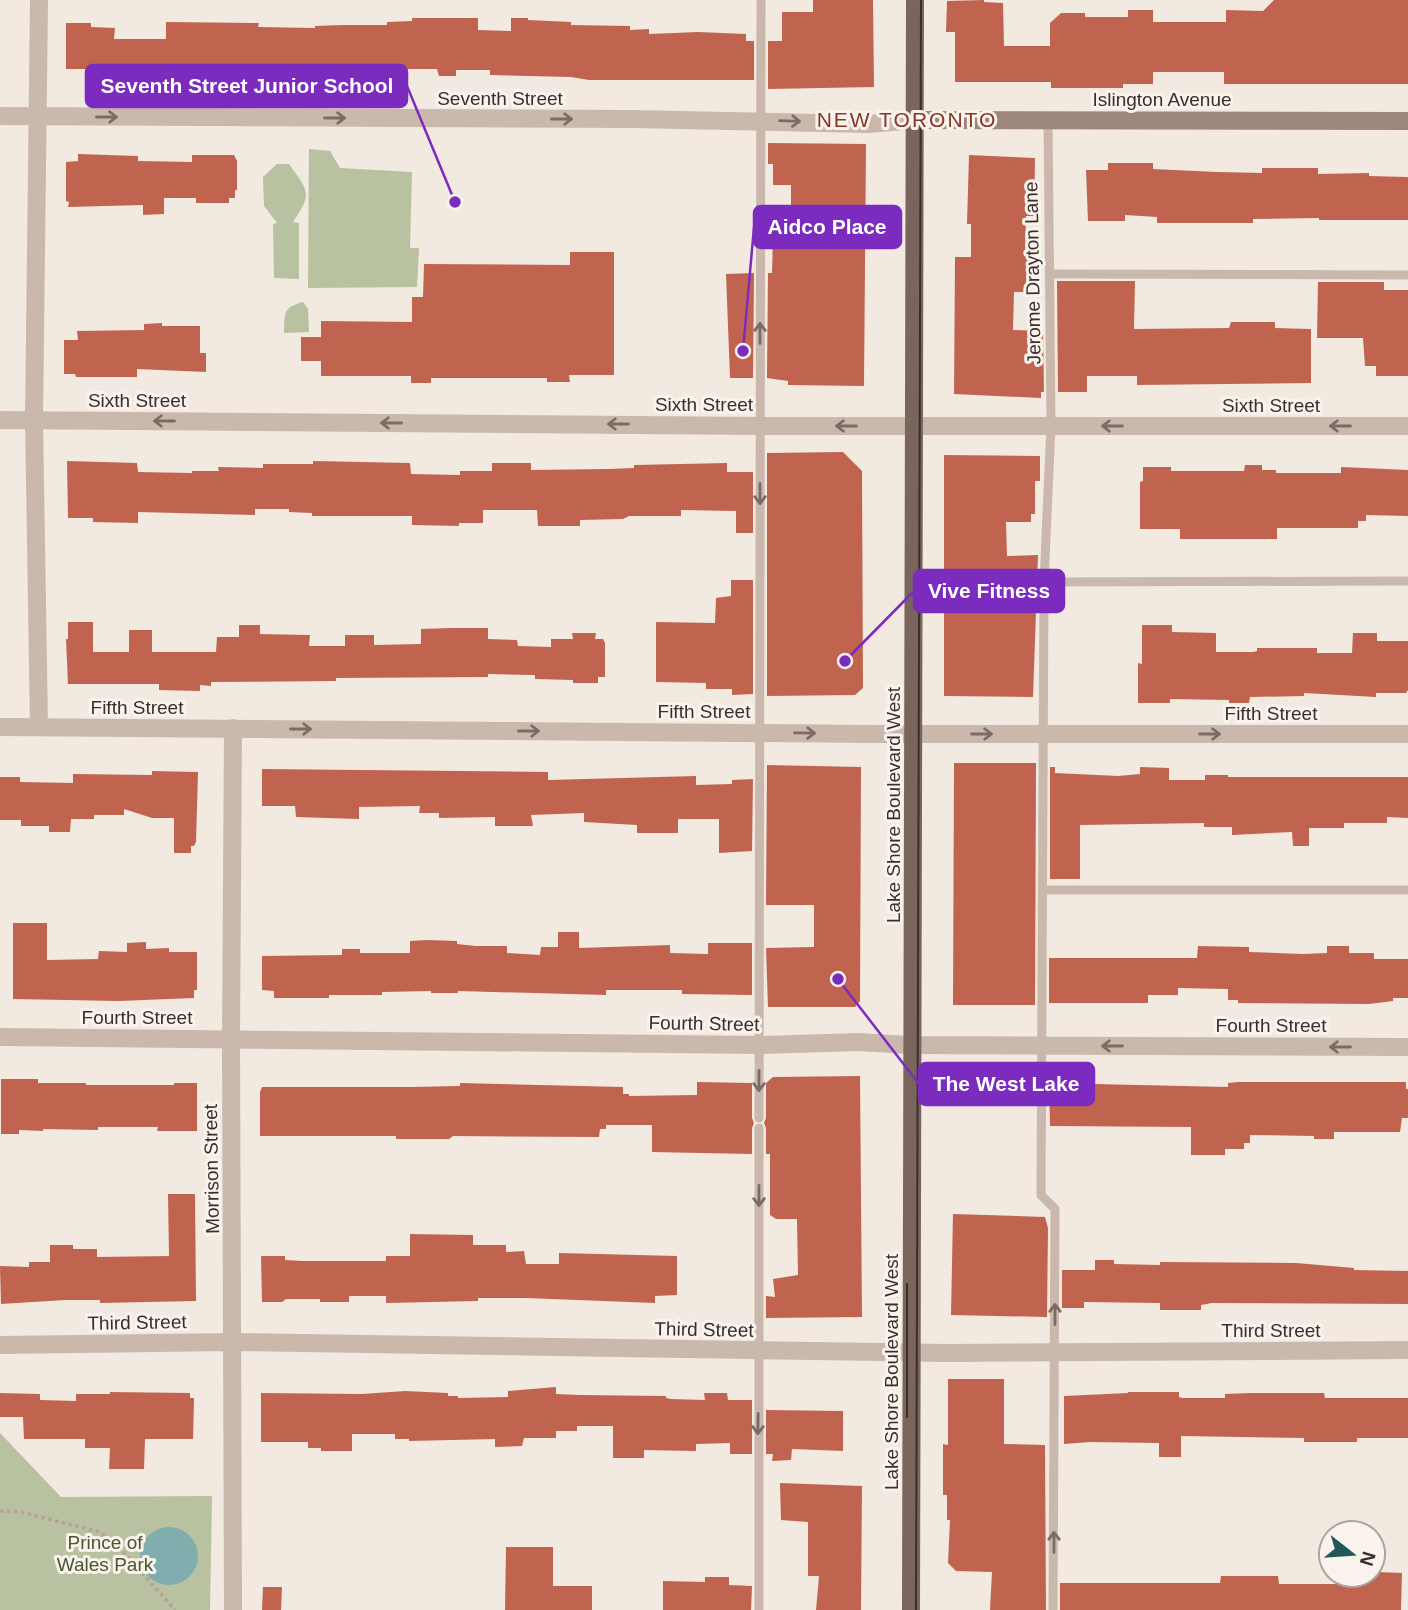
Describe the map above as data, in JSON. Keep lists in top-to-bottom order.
{
  "streets": {
    "main road": ["Islington Avenue", "Lake Shore Boulevard West"],
    "street": [
      "Seventh Street",
      "Sixth Street",
      "Fifth Street",
      "Fourth Street",
      "Morrison Street",
      "Third Street"
    ],
    "lane": ["Jerome Drayton Lane"]
  },
  "crossings": [
    ["Seventh Street", "Islington Avenue"],
    ["Seventh Street", "Lake Shore Boulevard West"],
    ["Islington Avenue", "Jerome Drayton Lane"],
    ["Islington Avenue", "Lake Shore Boulevard West"],
    ["Jerome Drayton Lane", "Sixth Street"],
    ["Jerome Drayton Lane", "Fifth Street"],
    ["Jerome Drayton Lane", "Fourth Street"],
    ["Jerome Drayton Lane", "Third Street"],
    ["Sixth Street", "Lake Shore Boulevard West"],
    ["Fifth Street", "Lake Shore Boulevard West"],
    ["Fifth Street", "Morrison Street"],
    ["Lake Shore Boulevard West", "Fourth Street"],
    ["Lake Shore Boulevard West", "Third Street"],
    ["Fourth Street", "Morrison Street"],
    ["Morrison Street", "Third Street"]
  ],
  "one_way": [
    "Seventh Street",
    "Jerome Drayton Lane",
    "Sixth Street",
    "Fifth Street"
  ],
  "districts": ["NEW TORONTO"],
  "parks": ["Prince of Wales Park"],
  "places": [
    "Seventh Street Junior School",
    "Aidco Place",
    "Vive Fitness",
    "The West Lake"
  ],
  "north": "right"
}
